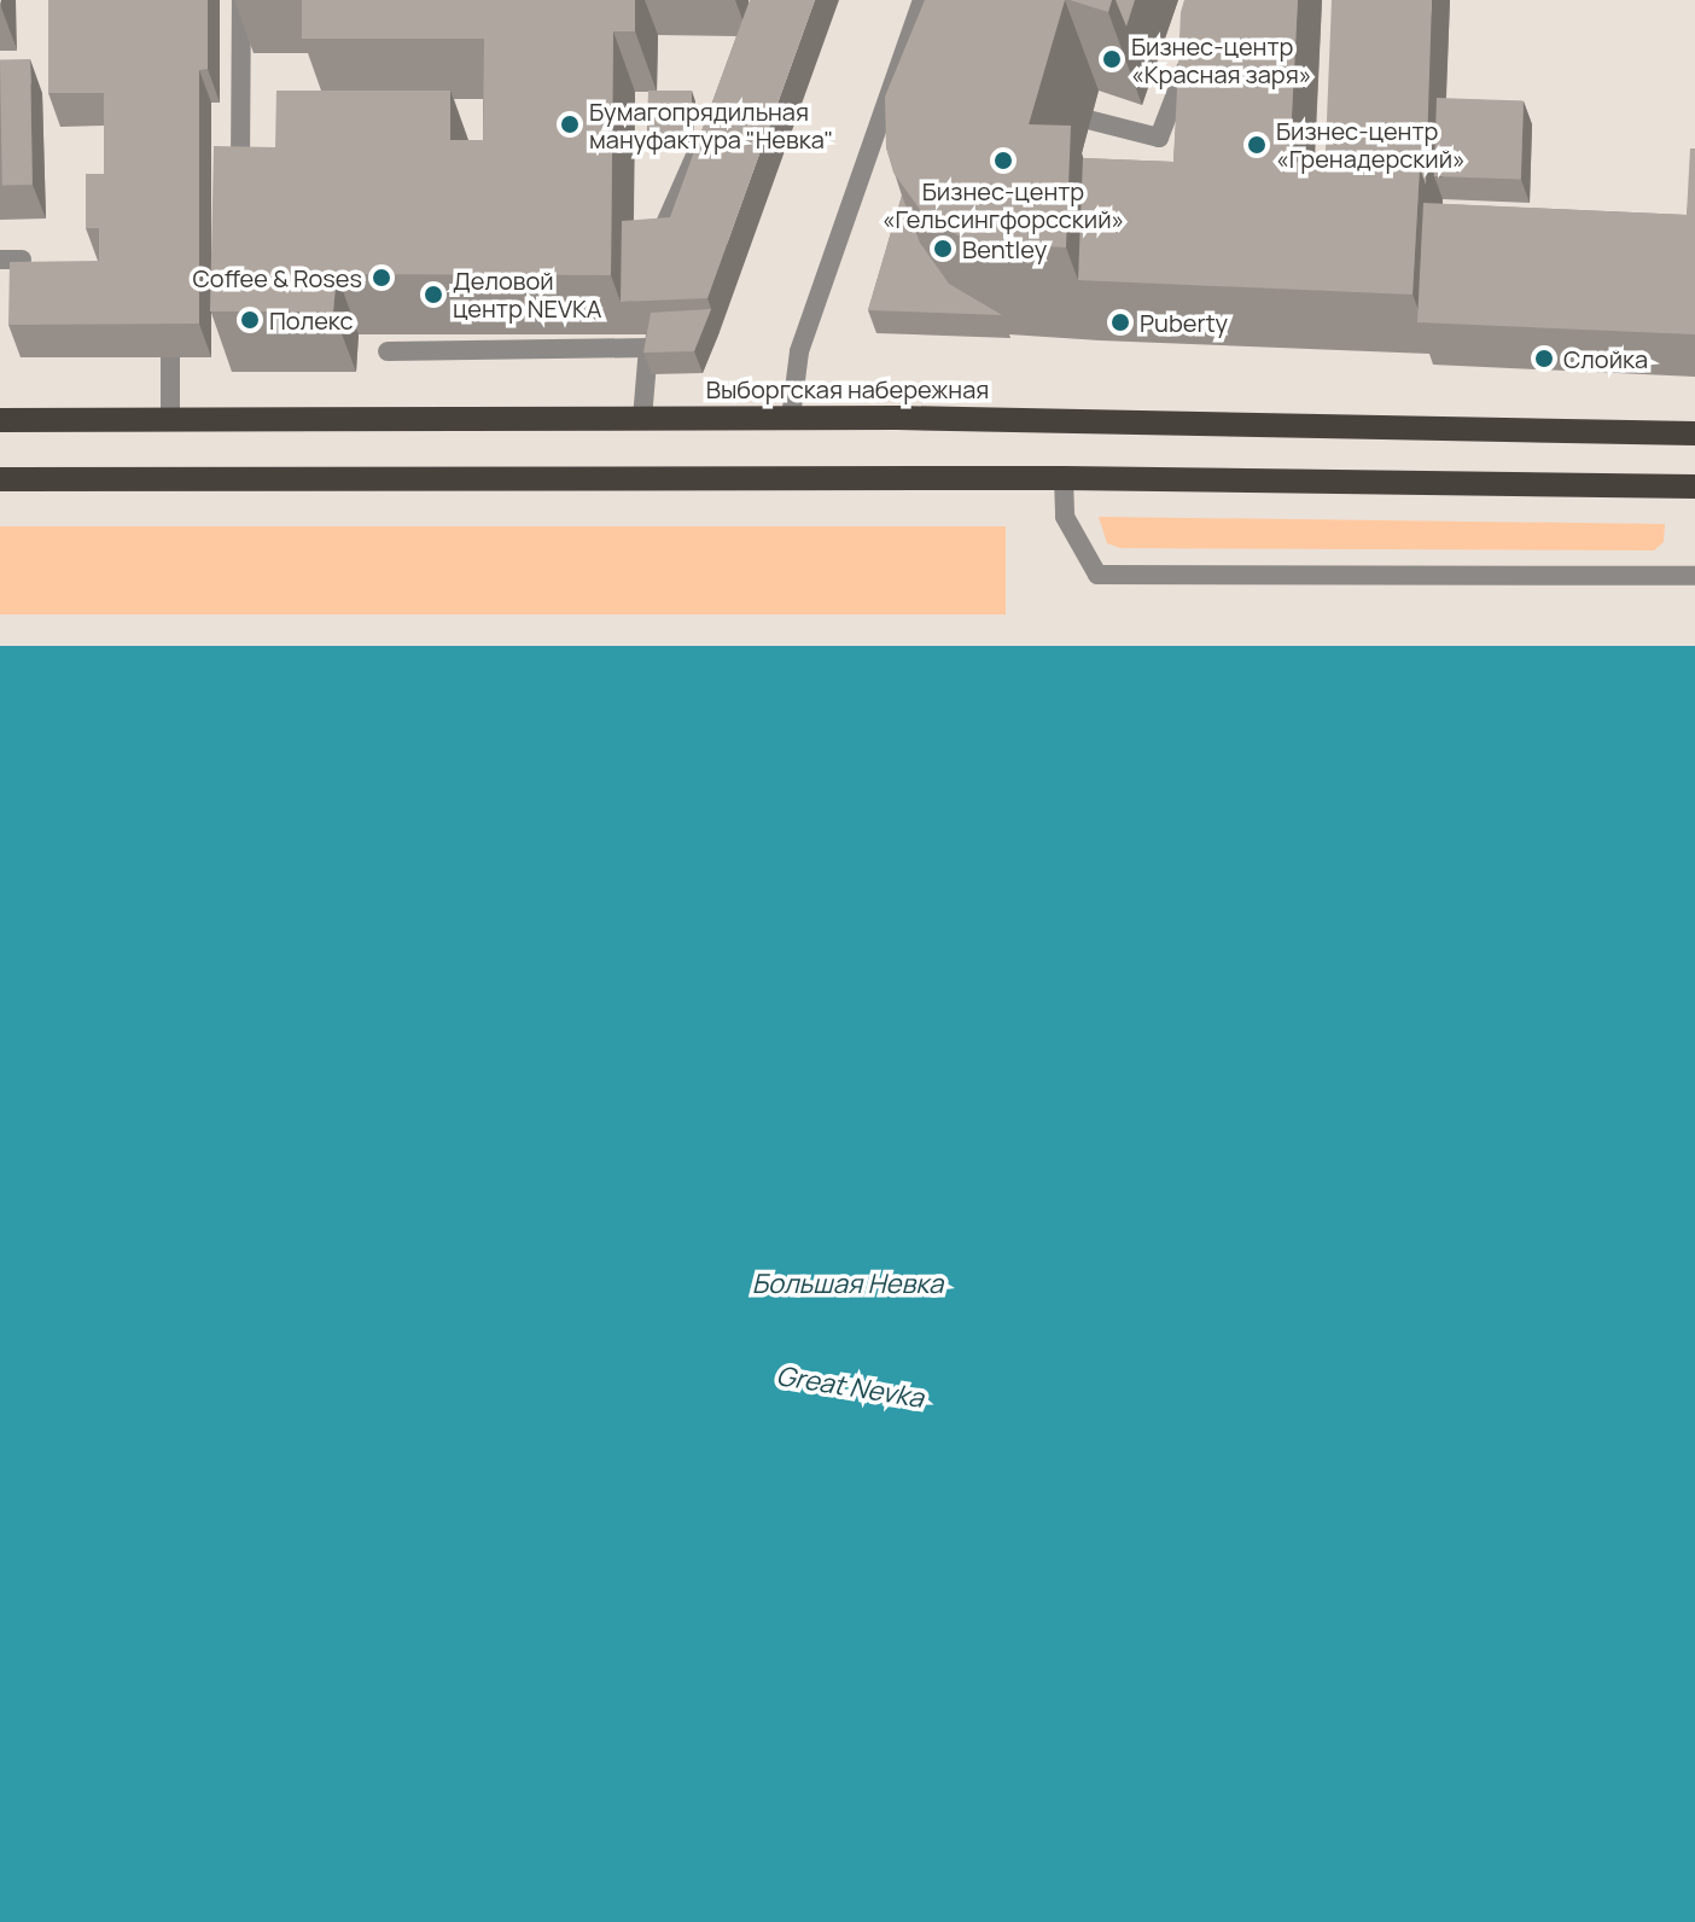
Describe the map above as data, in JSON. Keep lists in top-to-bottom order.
{
  "streets": {
    "main road": ["Выборгская набережная"]
  },
  "water": ["Большая Невка", "Great Nevka"],
  "places": [
    "Бизнес-центр «Красная заря»",
    "Бумагопрядильная мануфактура \"Невка\"",
    "Бизнес-центр «Гренадерский»",
    "Бизнес-центр «Гельсингфорсский»",
    "Bentley",
    "Coffee & Roses",
    "Деловой центр NEVKA",
    "Полекс",
    "Puberty",
    "Слойка"
  ]
}
